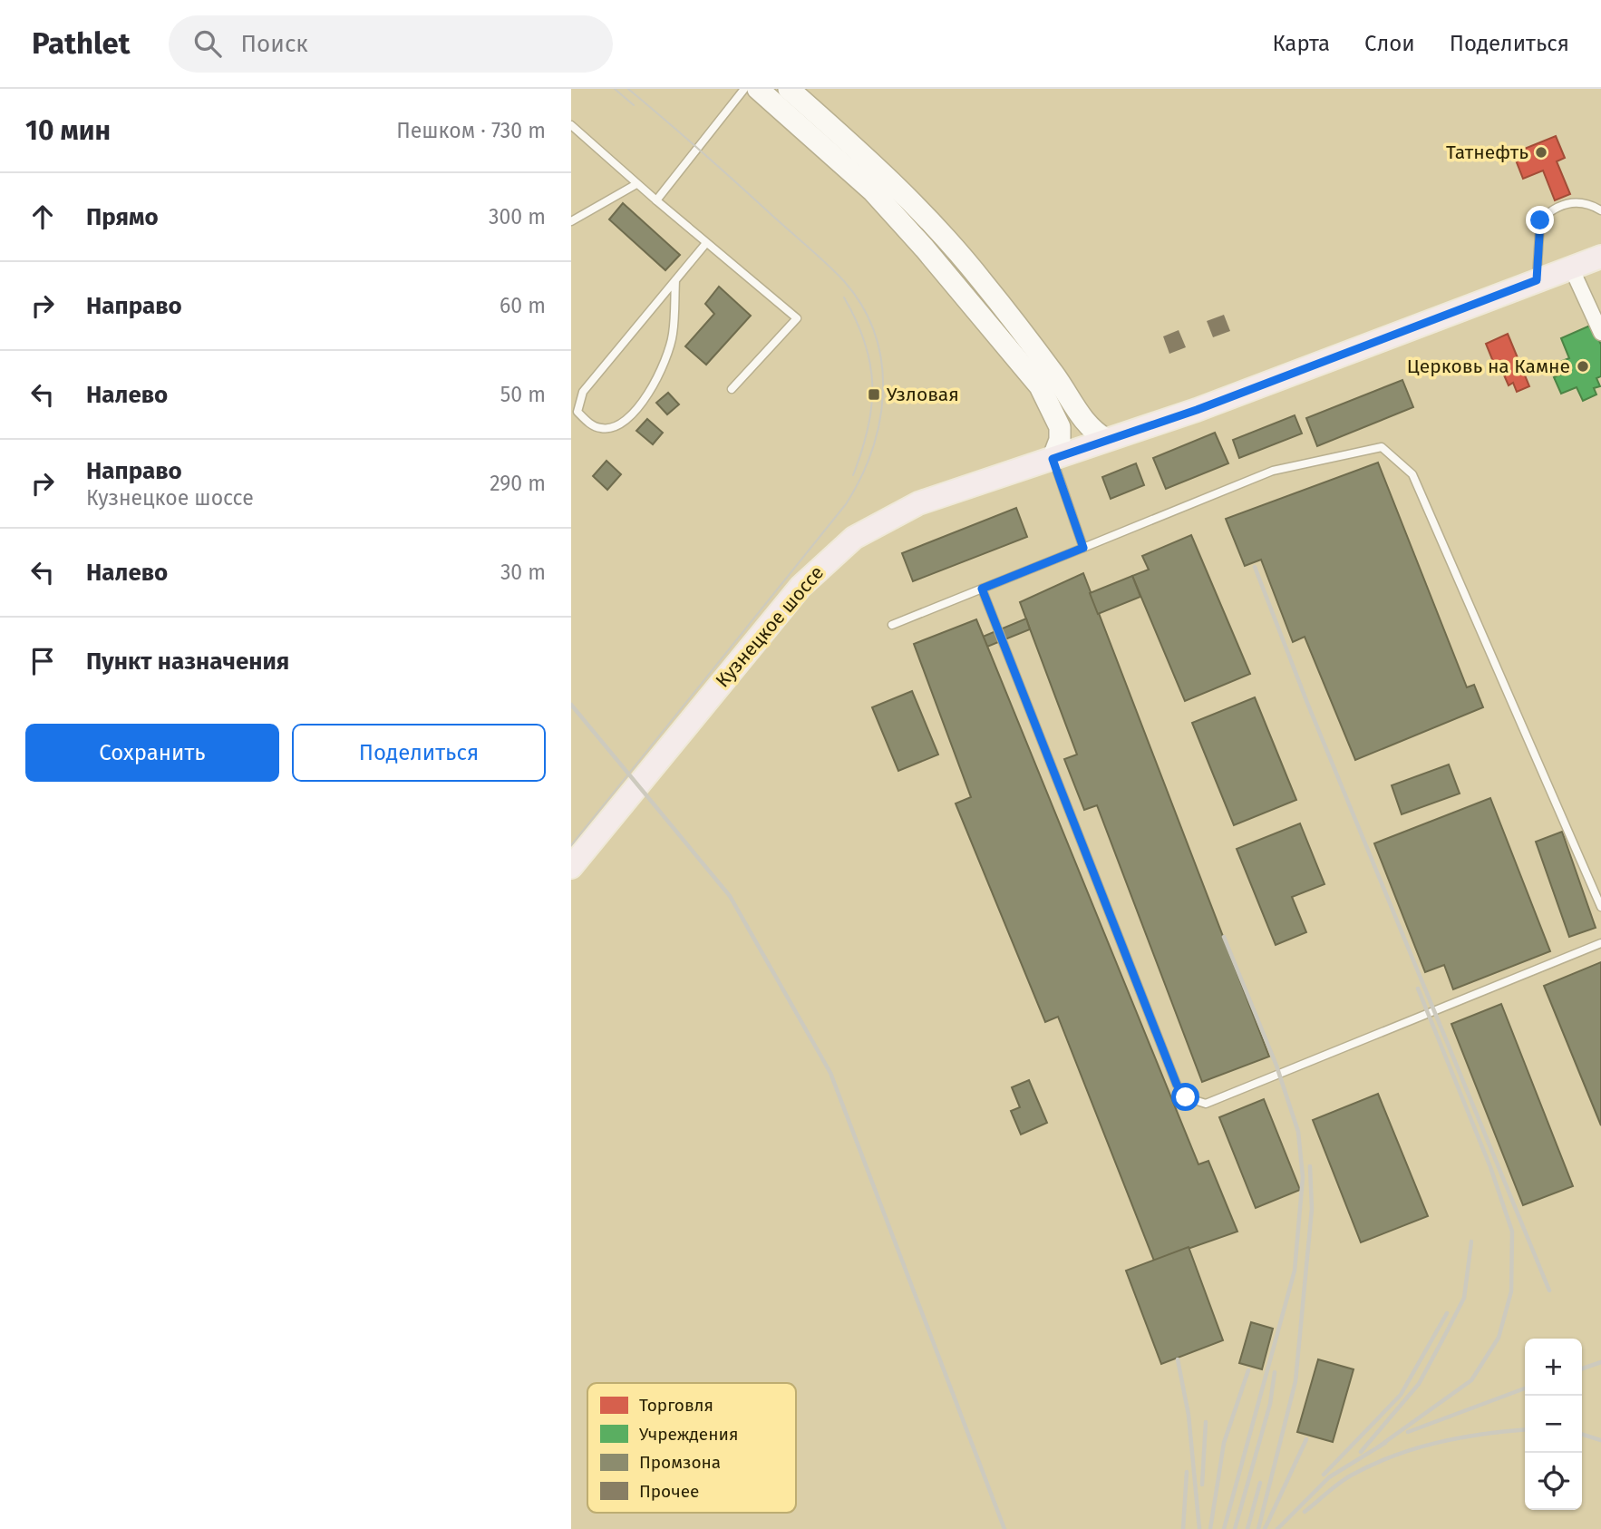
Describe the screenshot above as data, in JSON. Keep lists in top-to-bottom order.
{
  "streets": {
    "main road": ["Кузнецкое шоссе"]
  },
  "places": {
    "other": ["Татнефть", "Церковь на Камне"],
    "transit": ["Узловая"]
  },
  "legend": [
    "Торговля",
    "Учреждения",
    "Промзона",
    "Прочее"
  ],
  "page": {
    "header": "Pathlet",
    "search": "Поиск",
    "nav": ["Карта", "Слои", "Поделиться"],
    "heading": ["10 мин", "Пешком · 730 m"],
    "list": [
      ["Прямо", "300 m"],
      ["Направо", "60 m"],
      ["Налево", "50 m"],
      ["Направо", "Кузнецкое шоссе", "290 m"],
      ["Налево", "30 m"],
      "Пункт назначения"
    ],
    "buttons": ["Сохранить", "Поделиться"],
    "map_buttons": ["+", "−"]
  }
}
